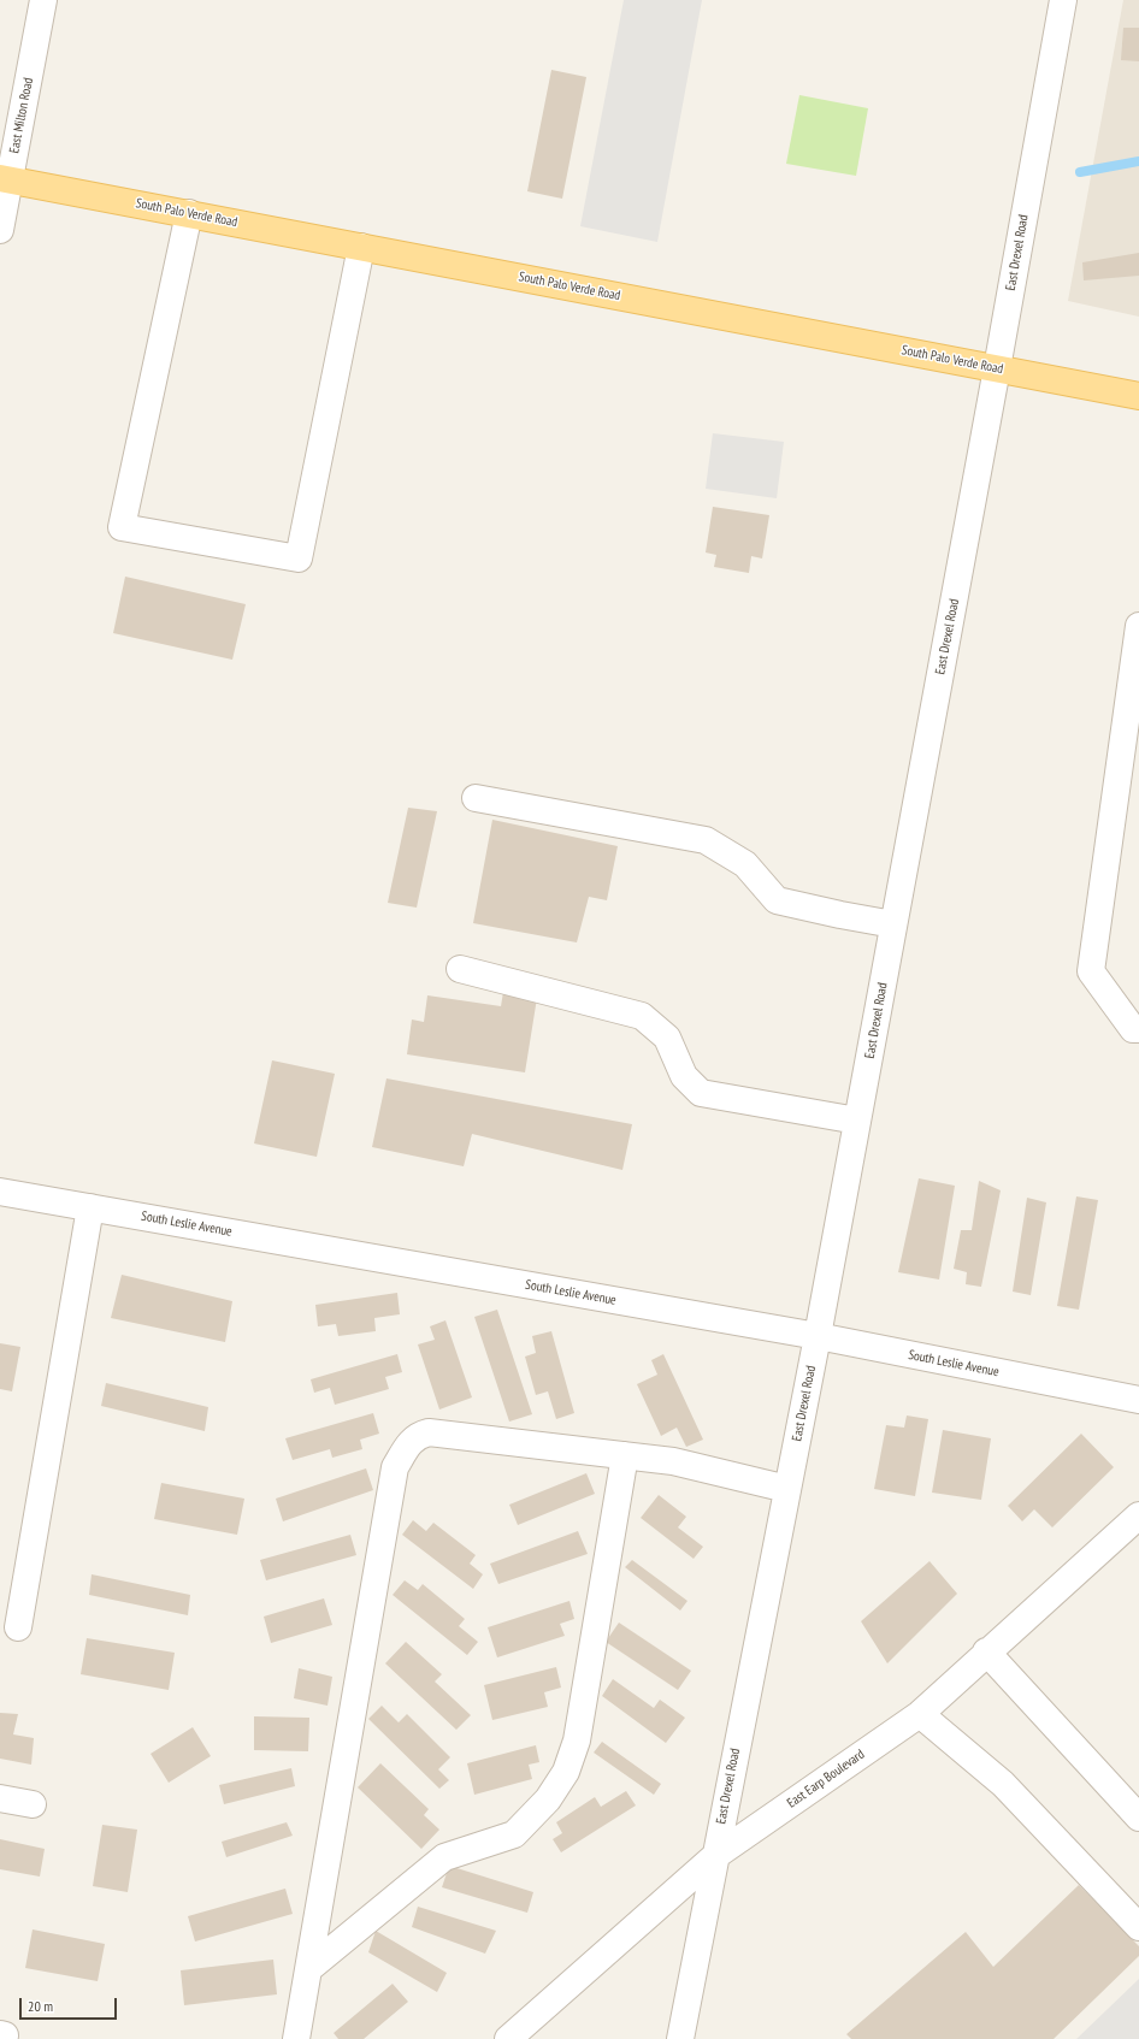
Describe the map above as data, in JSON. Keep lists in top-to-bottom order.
{
  "streets": {
    "main road": ["South Palo Verde Road"],
    "street": [
      "East Milton Road",
      "East Drexel Road",
      "South Leslie Avenue",
      "East Earp Boulevard"
    ]
  },
  "crossings": [
    ["East Milton Road", "South Palo Verde Road"],
    ["South Palo Verde Road", "East Drexel Road"],
    ["East Drexel Road", "South Leslie Avenue"],
    ["East Drexel Road", "East Earp Boulevard"]
  ],
  "scale_bar": "20 m"
}
